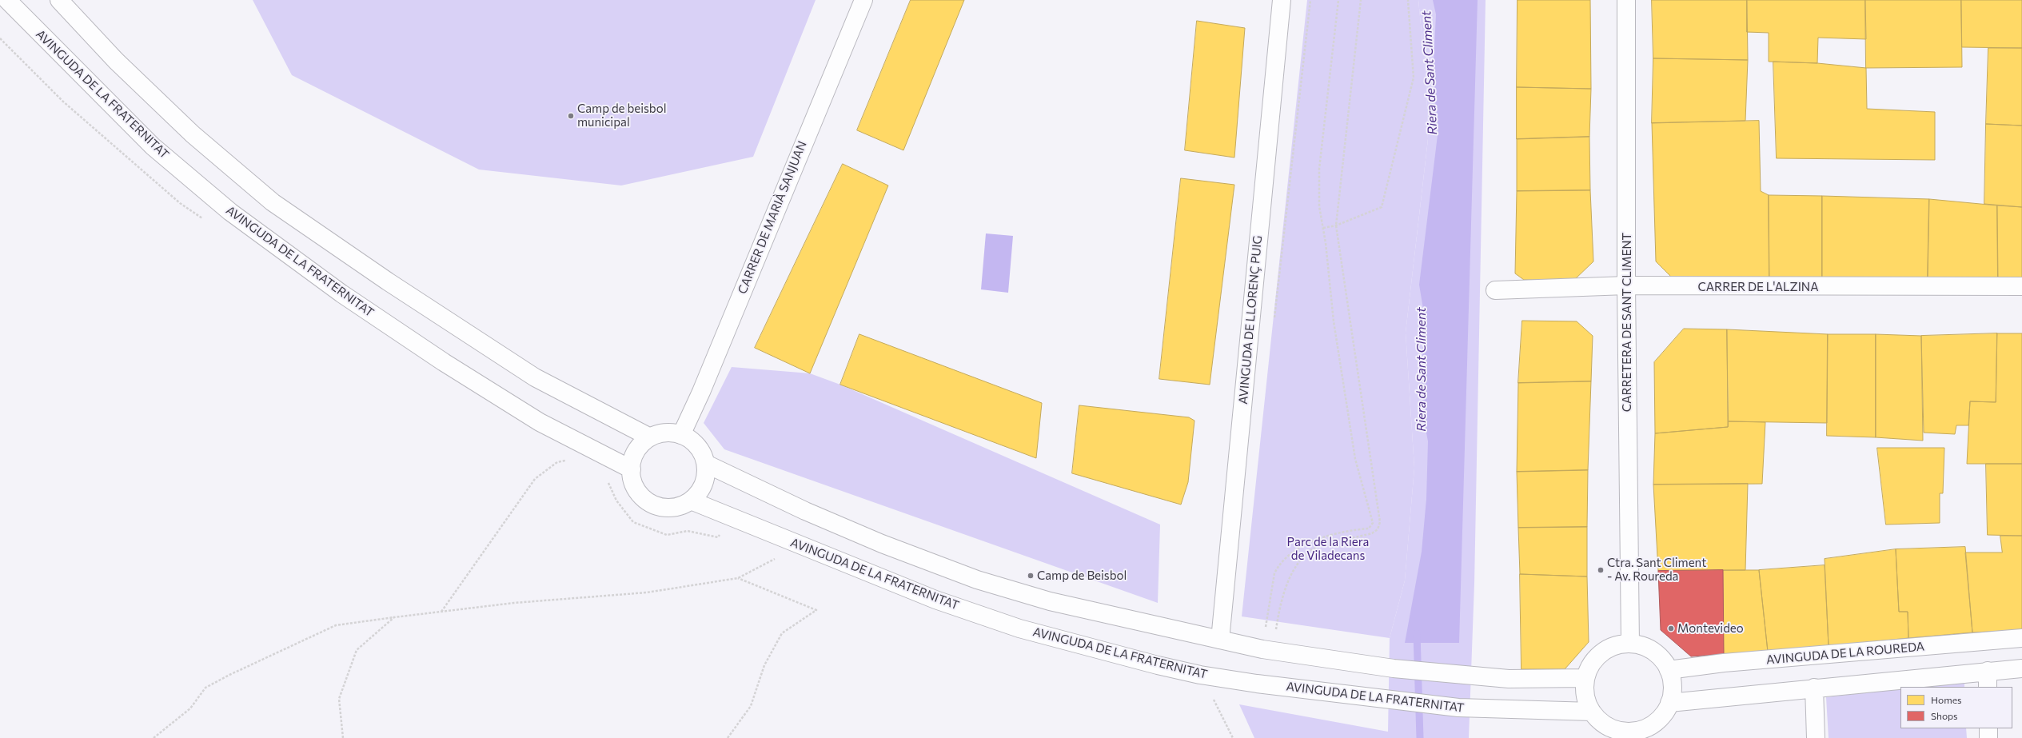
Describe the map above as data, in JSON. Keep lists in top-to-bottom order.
{
  "streets": {
    "street": [
      "AVINGUDA DE LA FRATERNITAT",
      "CARRER DE MARIÀ SANJUAN",
      "CARRER DE L'ALZINA",
      "AVINGUDA DE LLORENÇ PUIG",
      "CARRETERA DE SANT CLIMENT",
      "AVINGUDA DE LA ROUREDA"
    ]
  },
  "crossings": [
    ["AVINGUDA DE LA FRATERNITAT", "CARRER DE MARIÀ SANJUAN"],
    ["AVINGUDA DE LA FRATERNITAT", "CARRETERA DE SANT CLIMENT"],
    ["AVINGUDA DE LA FRATERNITAT", "AVINGUDA DE LA ROUREDA"],
    ["CARRER DE L'ALZINA", "CARRETERA DE SANT CLIMENT"],
    ["CARRETERA DE SANT CLIMENT", "AVINGUDA DE LA ROUREDA"]
  ],
  "water": ["Riera de Sant Climent"],
  "parks": ["Parc de la Riera de Viladecans"],
  "places": [
    "Camp de beisbol municipal",
    "Ctra. Sant Climent - Av. Roureda",
    "Camp de Beisbol",
    "Montevideo"
  ],
  "legend": ["Homes", "Shops"]
}
